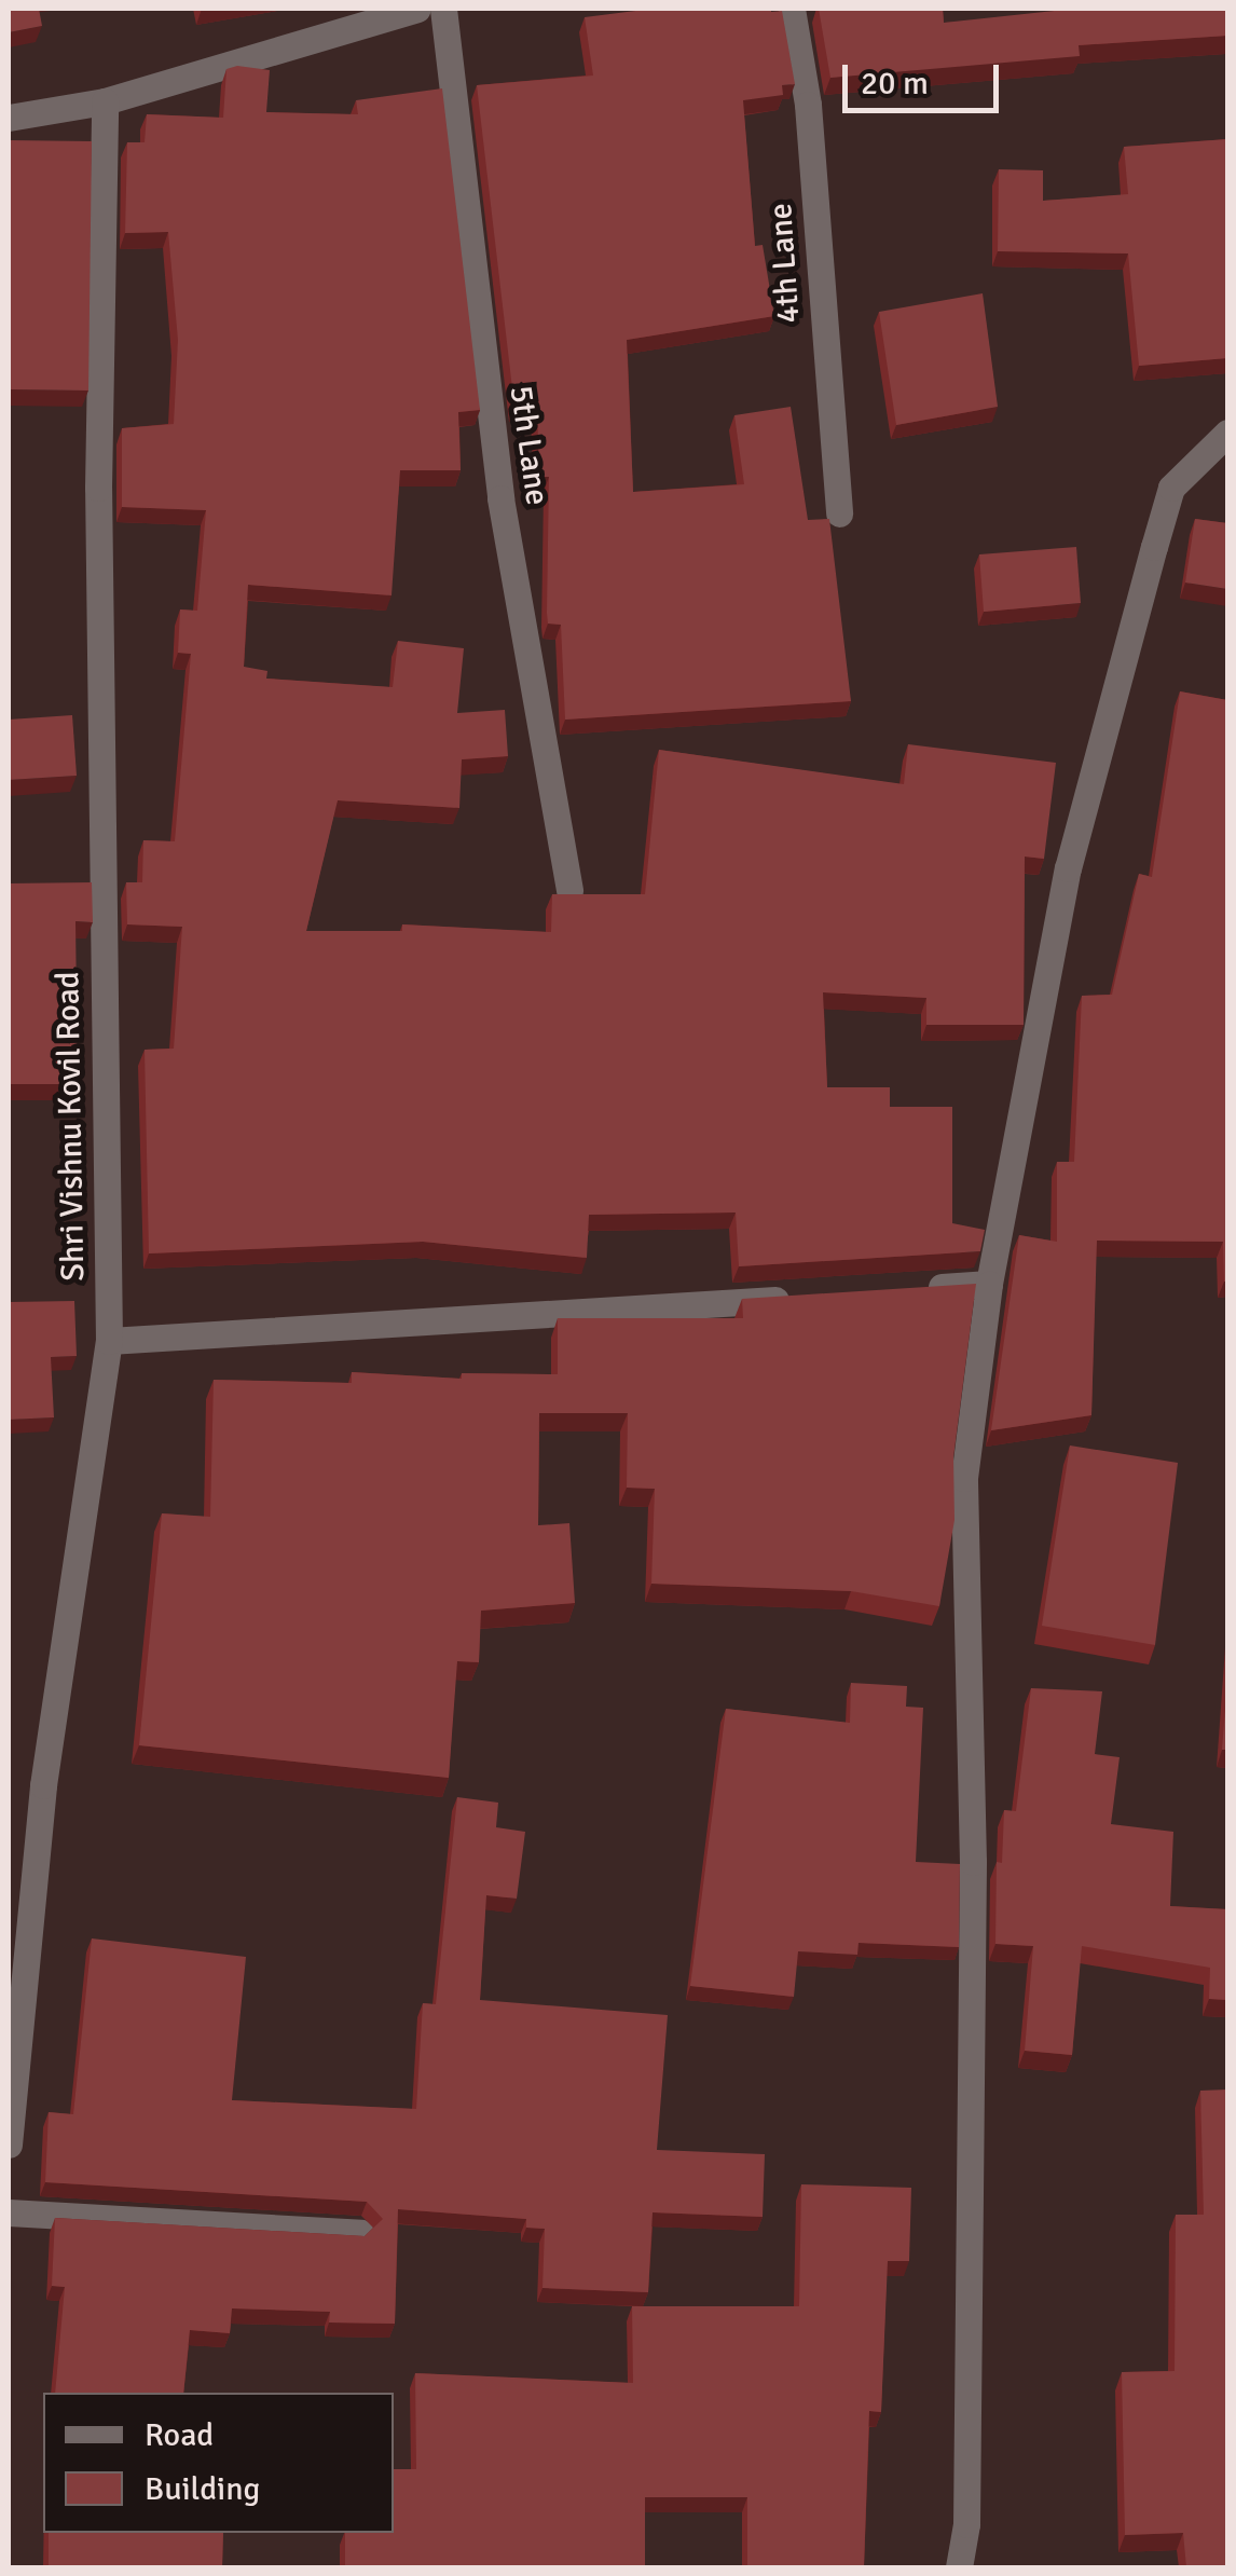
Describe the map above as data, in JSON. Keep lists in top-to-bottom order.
{
  "streets": {
    "street": ["4th Lane", "5th Lane", "Shri Vishnu Kovil Road"]
  },
  "legend": ["Road", "Building"],
  "scale_bar": "20 m"
}
